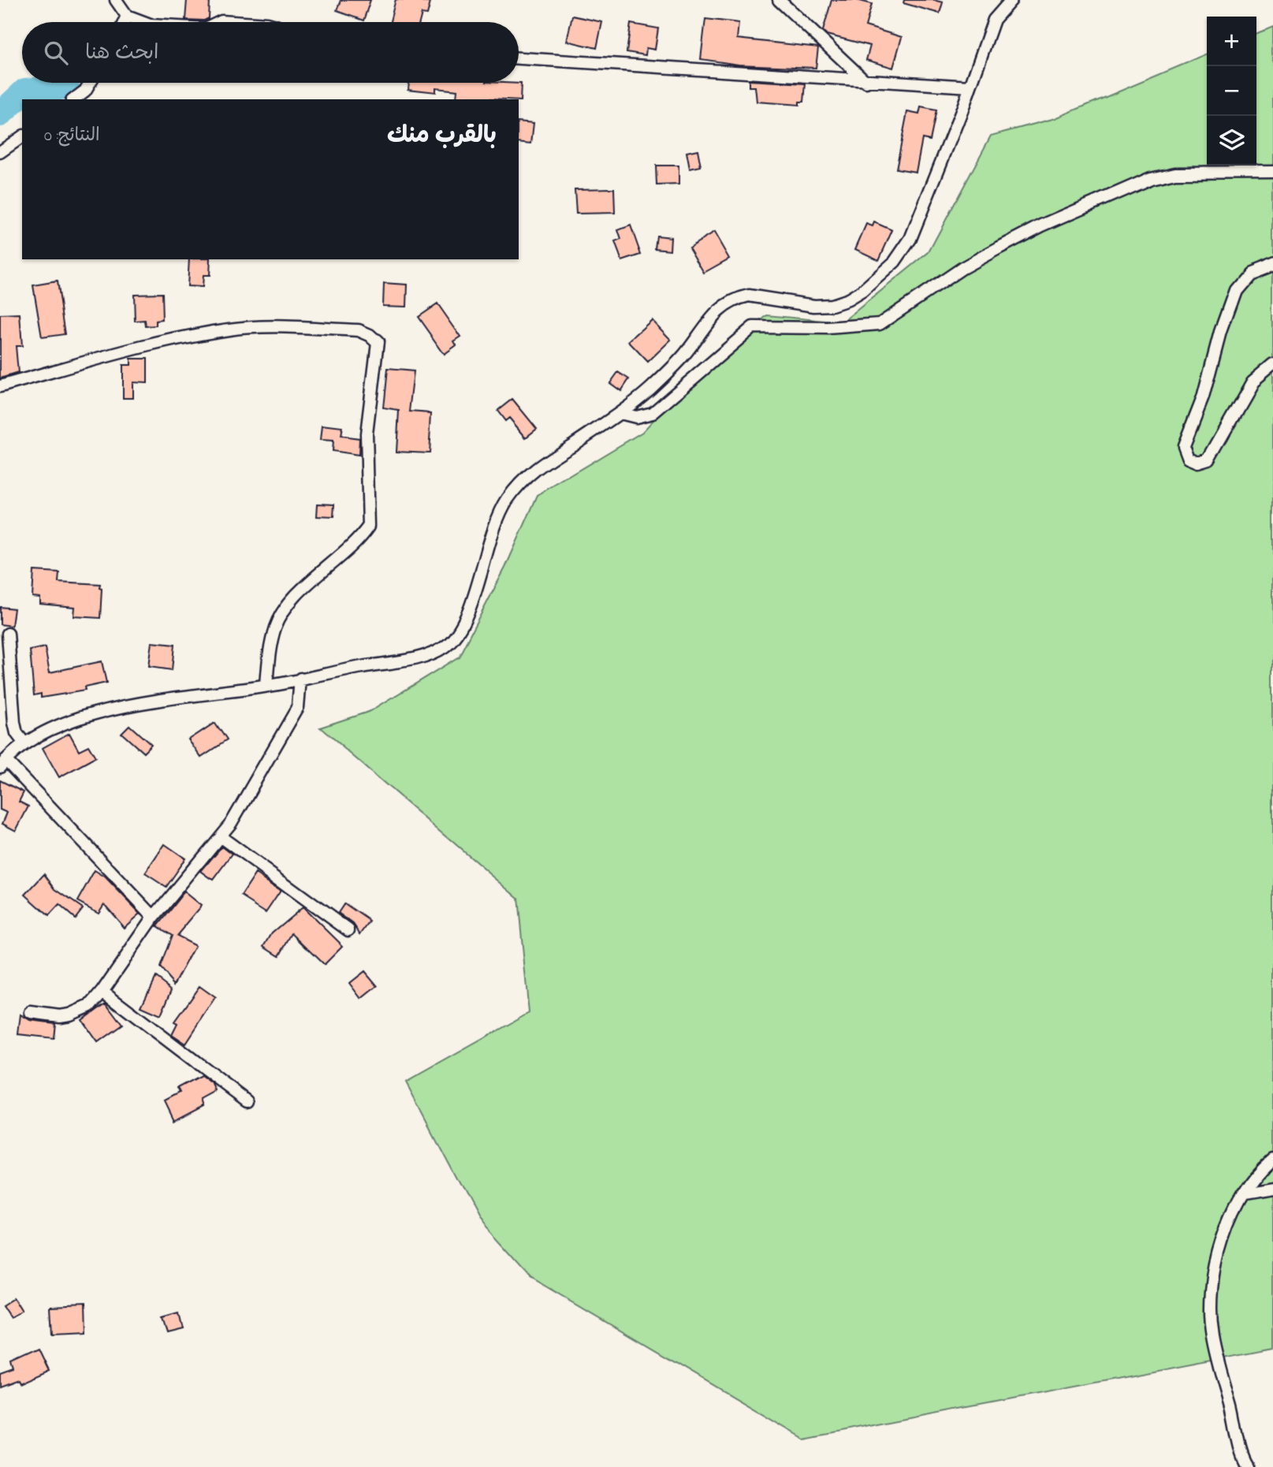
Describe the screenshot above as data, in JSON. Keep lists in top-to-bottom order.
{
  "page": {
    "map_buttons": ["+", "−"],
    "search": "ابحث هنا",
    "heading": ["بالقرب منك", "النتائج: 0"]
  }
}
